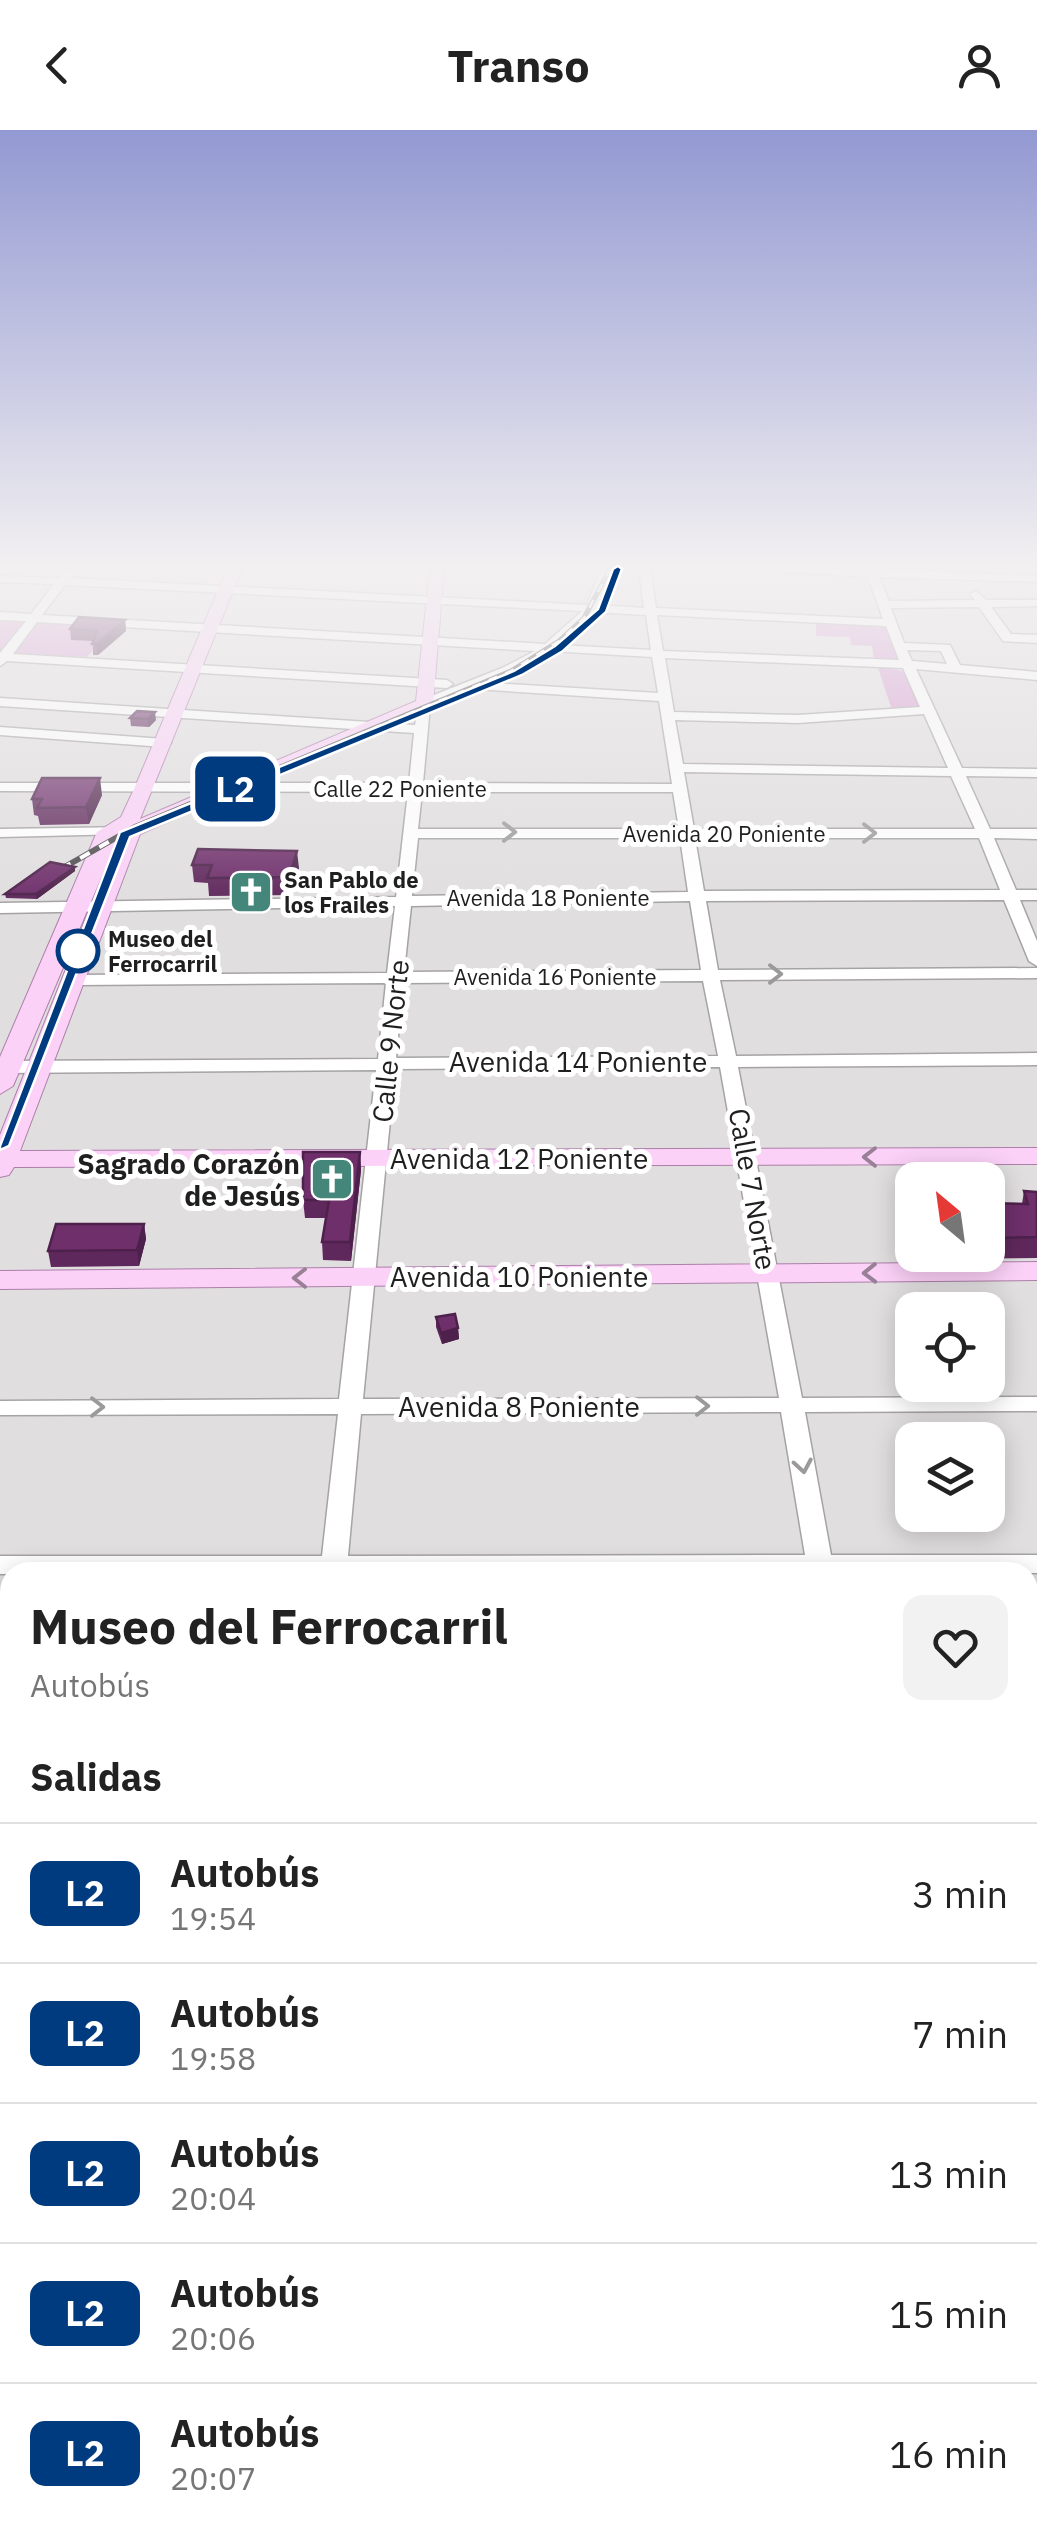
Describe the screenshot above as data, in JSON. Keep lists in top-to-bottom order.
{
  "streets": {
    "main road": ["Calle 9 Norte", "Avenida 12 Poniente", "Avenida 10 Poniente"],
    "street": [
      "Calle 22 Poniente",
      "Avenida 20 Poniente",
      "Avenida 18 Poniente",
      "Avenida 16 Poniente",
      "Avenida 14 Poniente",
      "Calle 7 Norte",
      "Avenida 8 Poniente"
    ]
  },
  "crossings": [
    ["Calle 22 Poniente", "Calle 9 Norte"],
    ["Calle 22 Poniente", "Calle 7 Norte"],
    ["Avenida 20 Poniente", "Calle 9 Norte"],
    ["Avenida 20 Poniente", "Calle 7 Norte"],
    ["Avenida 18 Poniente", "Calle 9 Norte"],
    ["Avenida 18 Poniente", "Calle 7 Norte"],
    ["Avenida 16 Poniente", "Calle 9 Norte"],
    ["Avenida 16 Poniente", "Calle 7 Norte"],
    ["Calle 9 Norte", "Avenida 14 Poniente"],
    ["Calle 9 Norte", "Avenida 12 Poniente"],
    ["Calle 9 Norte", "Avenida 10 Poniente"],
    ["Calle 9 Norte", "Avenida 8 Poniente"],
    ["Avenida 14 Poniente", "Calle 7 Norte"],
    ["Avenida 12 Poniente", "Calle 7 Norte"],
    ["Calle 7 Norte", "Avenida 10 Poniente"],
    ["Calle 7 Norte", "Avenida 8 Poniente"]
  ],
  "one_way": ["Avenida 10 Poniente", "Avenida 8 Poniente"],
  "places": {
    "church": ["San Pablo de los Frailes", "Sagrado Corazón de Jesús"],
    "other": ["Museo del Ferrocarril"]
  },
  "lines": ["bus line L2"],
  "north": "top left",
  "page": {
    "header": "Transo",
    "on_map": "L2",
    "heading": [
      ["Museo del Ferrocarril", "Autobús"],
      "Salidas"
    ],
    "list": [
      {
        "mark": "L2",
        "name": "Autobús",
        "note": "19:54",
        "value": "3 min"
      },
      {
        "mark": "L2",
        "name": "Autobús",
        "note": "19:58",
        "value": "7 min"
      },
      {
        "mark": "L2",
        "name": "Autobús",
        "note": "20:04",
        "value": "13 min"
      },
      {
        "mark": "L2",
        "name": "Autobús",
        "note": "20:06",
        "value": "15 min"
      },
      {
        "mark": "L2",
        "name": "Autobús",
        "note": "20:07",
        "value": "16 min"
      }
    ]
  }
}
